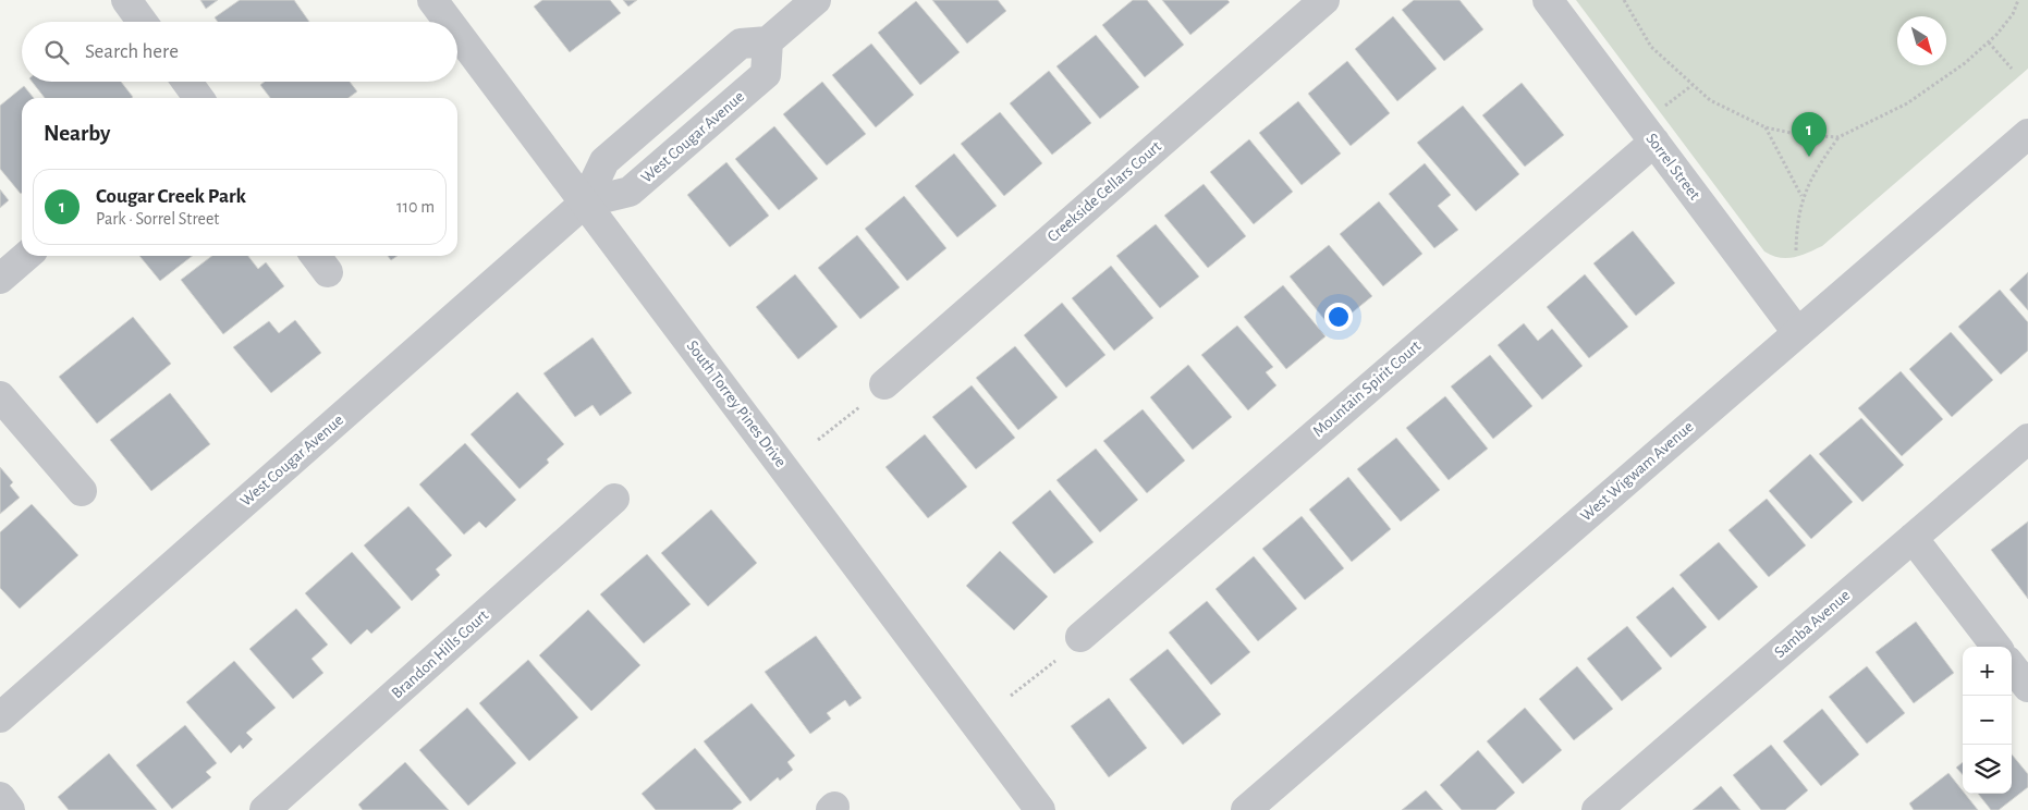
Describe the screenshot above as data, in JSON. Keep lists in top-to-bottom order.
{
  "streets": {
    "street": [
      "West Cougar Avenue",
      "Sorrel Street",
      "Creekside Cellars Court",
      "Mountain Spirit Court",
      "South Torrey Pines Drive",
      "West Wigwam Avenue",
      "Samba Avenue",
      "Brandon Hills Court"
    ]
  },
  "crossings": [
    ["West Cougar Avenue", "South Torrey Pines Drive"],
    ["Sorrel Street", "Mountain Spirit Court"],
    ["Sorrel Street", "West Wigwam Avenue"]
  ],
  "north": "bottom right",
  "page": {
    "search": "Search here",
    "heading": "Nearby",
    "pins": "1",
    "list": [
      {
        "mark": "1",
        "name": "Cougar Creek Park",
        "note": "Park · Sorrel Street",
        "value": "110 m"
      }
    ],
    "map_buttons": ["+", "−"]
  }
}
